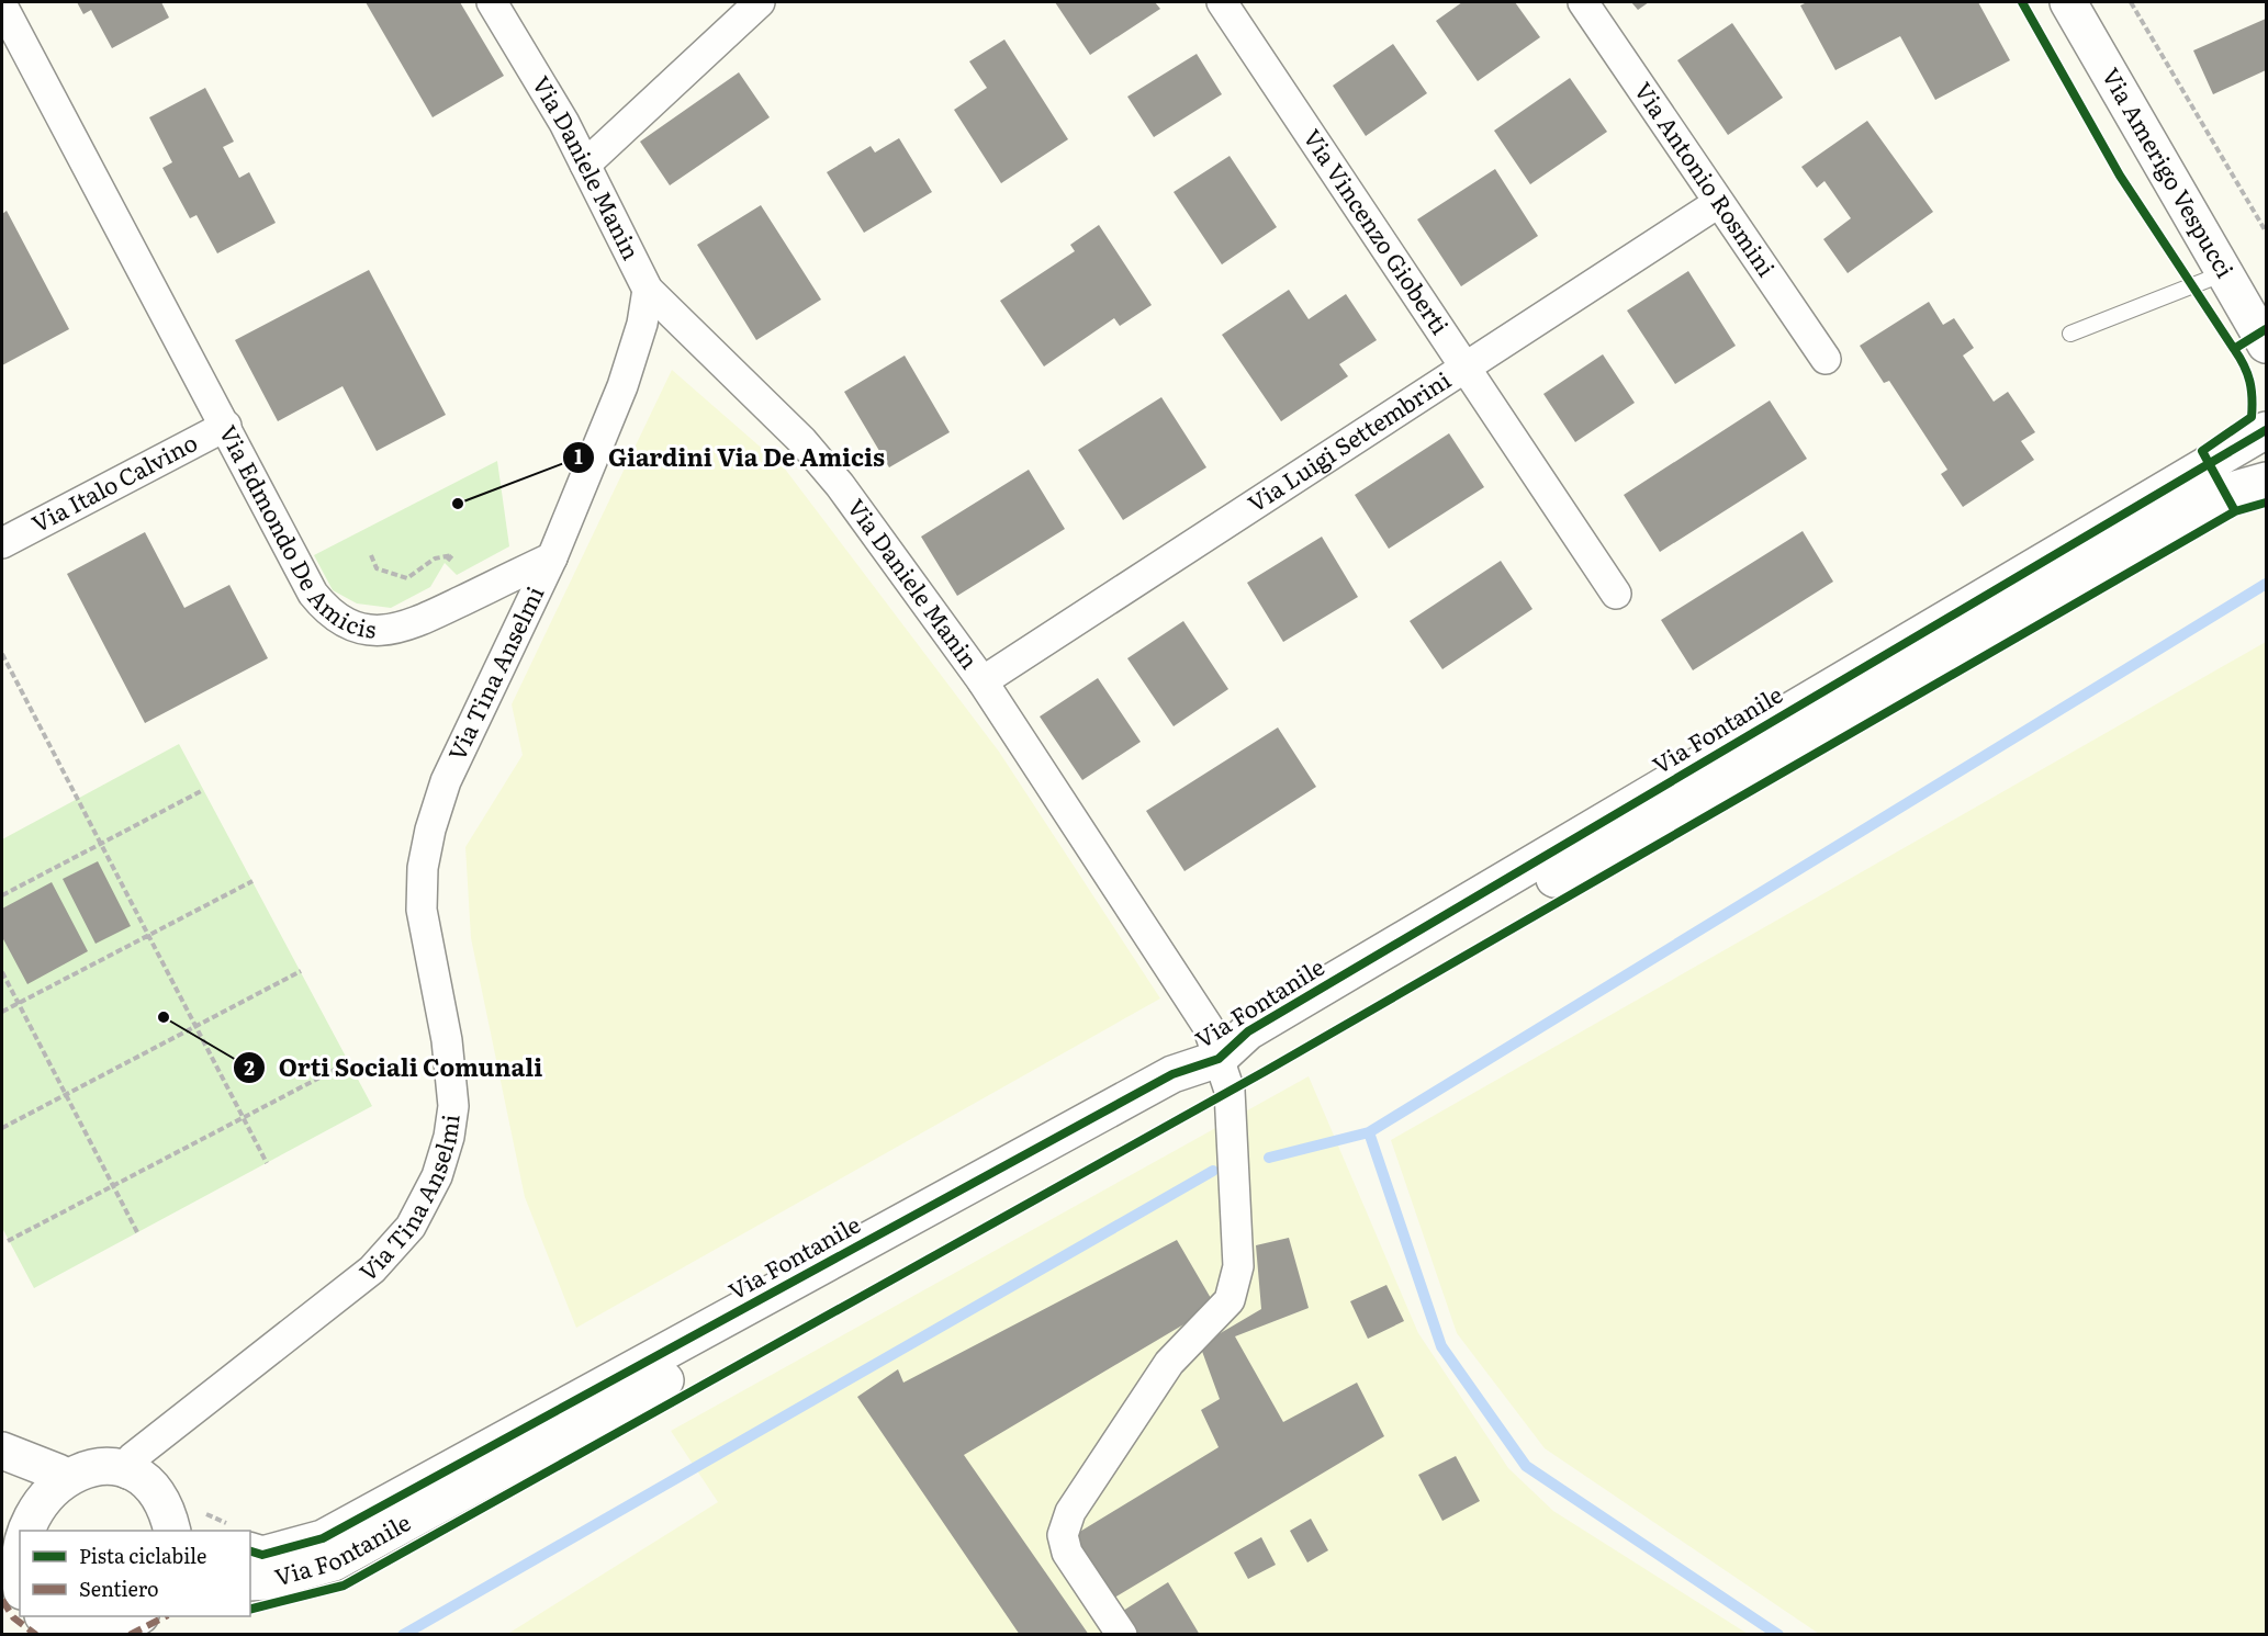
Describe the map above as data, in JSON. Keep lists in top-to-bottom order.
{
  "streets": {
    "street": [
      "Via Daniele Manin",
      "Via Amerigo Vespucci",
      "Via Antonio Rosmini",
      "Via Vincenzo Gioberti",
      "Via Luigi Settembrini",
      "Via Italo Calvino",
      "Via Edmondo De Amicis",
      "Via Tina Anselmi",
      "Via Fontanile"
    ]
  },
  "crossings": [
    ["Via Daniele Manin", "Via Luigi Settembrini"],
    ["Via Daniele Manin", "Via Fontanile"],
    ["Via Antonio Rosmini", "Via Luigi Settembrini"],
    ["Via Vincenzo Gioberti", "Via Luigi Settembrini"],
    ["Via Italo Calvino", "Via Edmondo De Amicis"],
    ["Via Edmondo De Amicis", "Via Tina Anselmi"]
  ],
  "places": ["Giardini Via De Amicis", "Orti Sociali Comunali"],
  "legend": ["Pista ciclabile", "Sentiero"]
}
